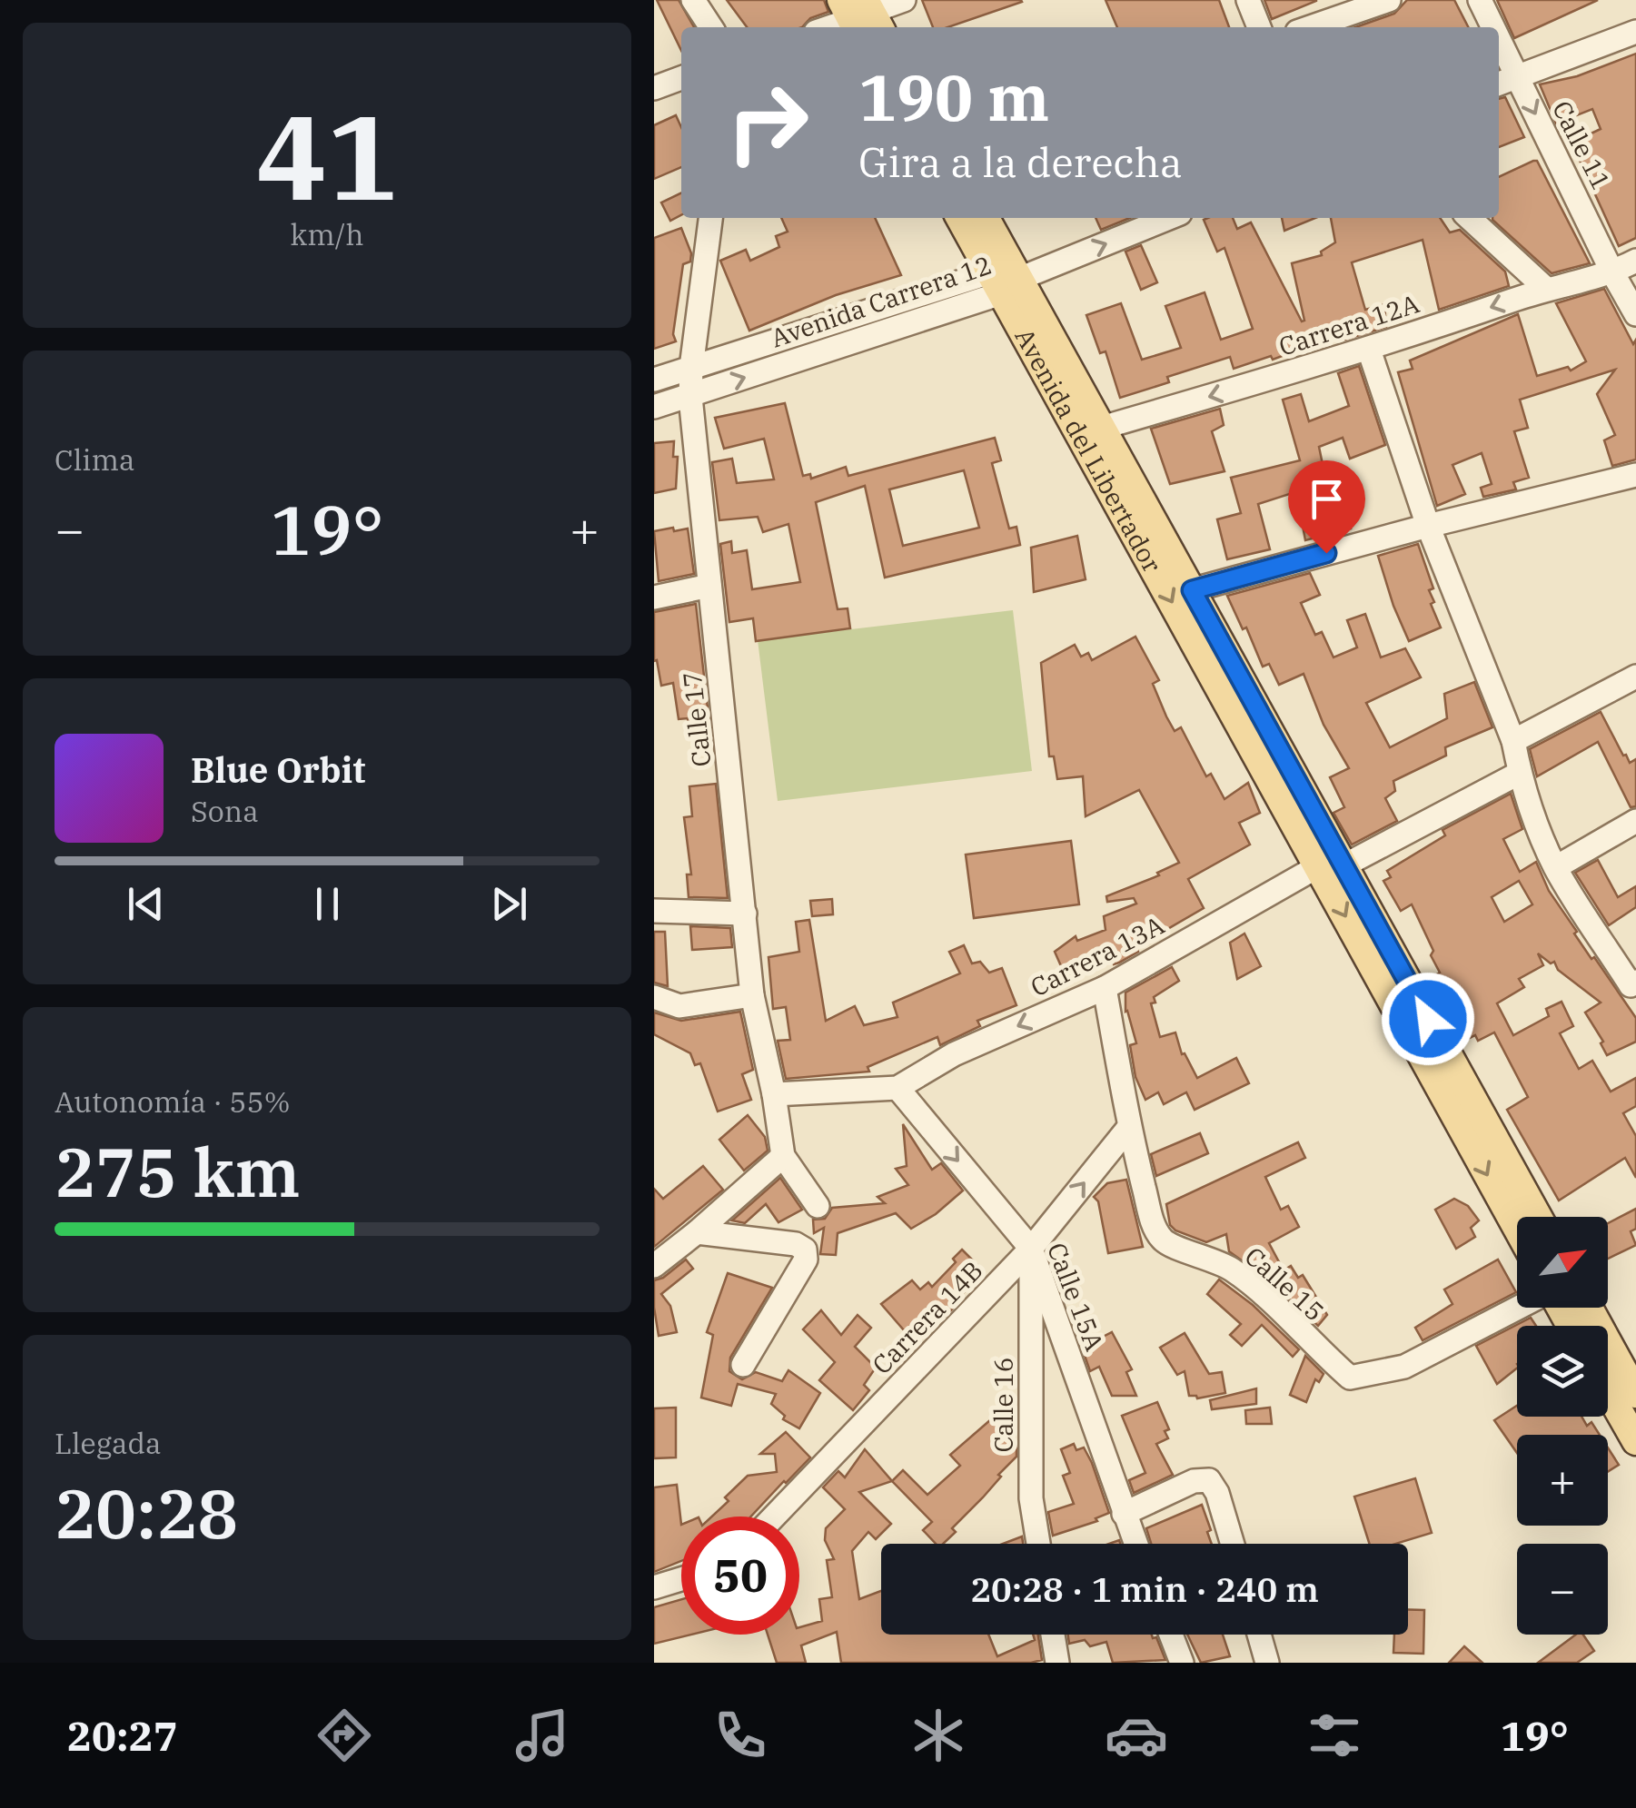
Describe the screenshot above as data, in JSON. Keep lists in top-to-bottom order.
{
  "streets": {
    "main road": ["Avenida del Libertador"],
    "street": [
      "Calle 11",
      "Avenida Carrera 12",
      "Carrera 12A",
      "Calle 17",
      "Carrera 13A",
      "Calle 15",
      "Calle 15A",
      "Carrera 14B",
      "Calle 16"
    ]
  },
  "crossings": [
    ["Calle 11", "Carrera 12A"],
    ["Avenida Carrera 12", "Avenida del Libertador"],
    ["Avenida Carrera 12", "Calle 17"],
    ["Carrera 12A", "Avenida del Libertador"],
    ["Avenida del Libertador", "Carrera 13A"],
    ["Carrera 13A", "Calle 15"],
    ["Carrera 13A", "Calle 15A"],
    ["Calle 15", "Carrera 14B"],
    ["Calle 15A", "Carrera 14B"],
    ["Calle 15A", "Calle 16"],
    ["Carrera 14B", "Calle 16"]
  ],
  "one_way": ["Calle 15A"],
  "north": "top right",
  "page": {
    "tile": [
      ["41", "km/h"],
      "Clima",
      ["Autonomía · 55%", "275 km"],
      ["Llegada", "20:28"]
    ],
    "turn": ["190 m", "Gira a la derecha"],
    "heat": ["−", "19°", "+"],
    "song": ["Blue Orbit", "Sona"],
    "map_buttons": ["+", "−"],
    "limit": "50",
    "trip": "20:28 · 1 min · 240 m",
    "tabs": ["20:27", "19°"]
  }
}
